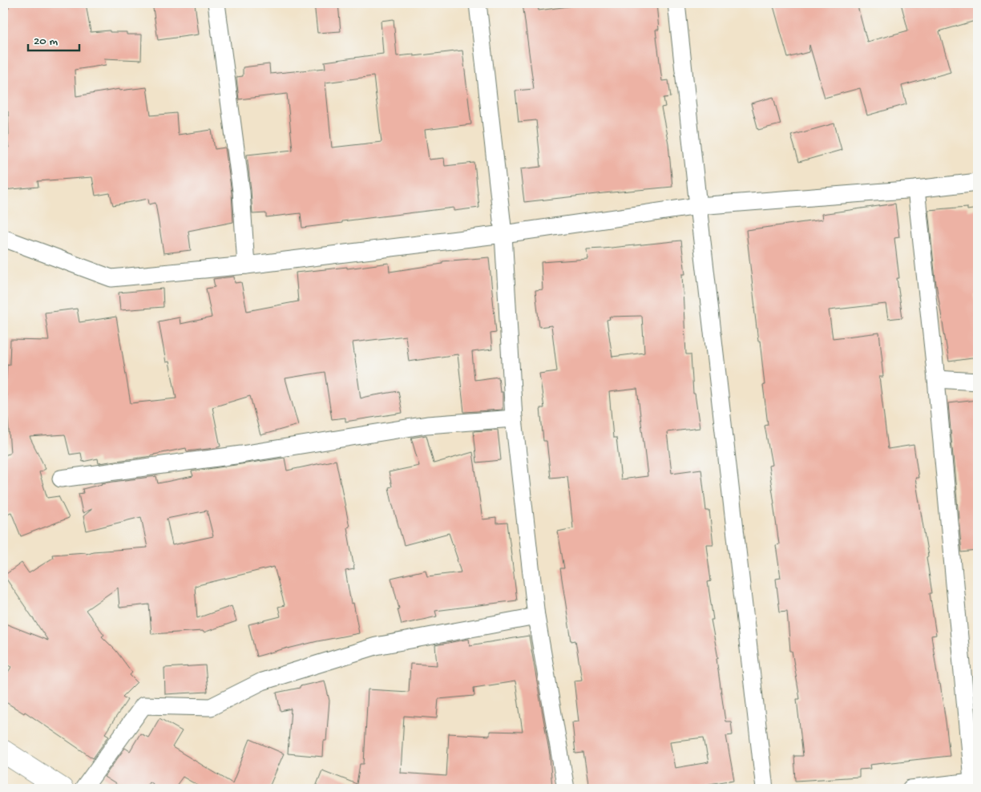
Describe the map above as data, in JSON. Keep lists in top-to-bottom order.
{
  "scale_bar": "20 m"
}
